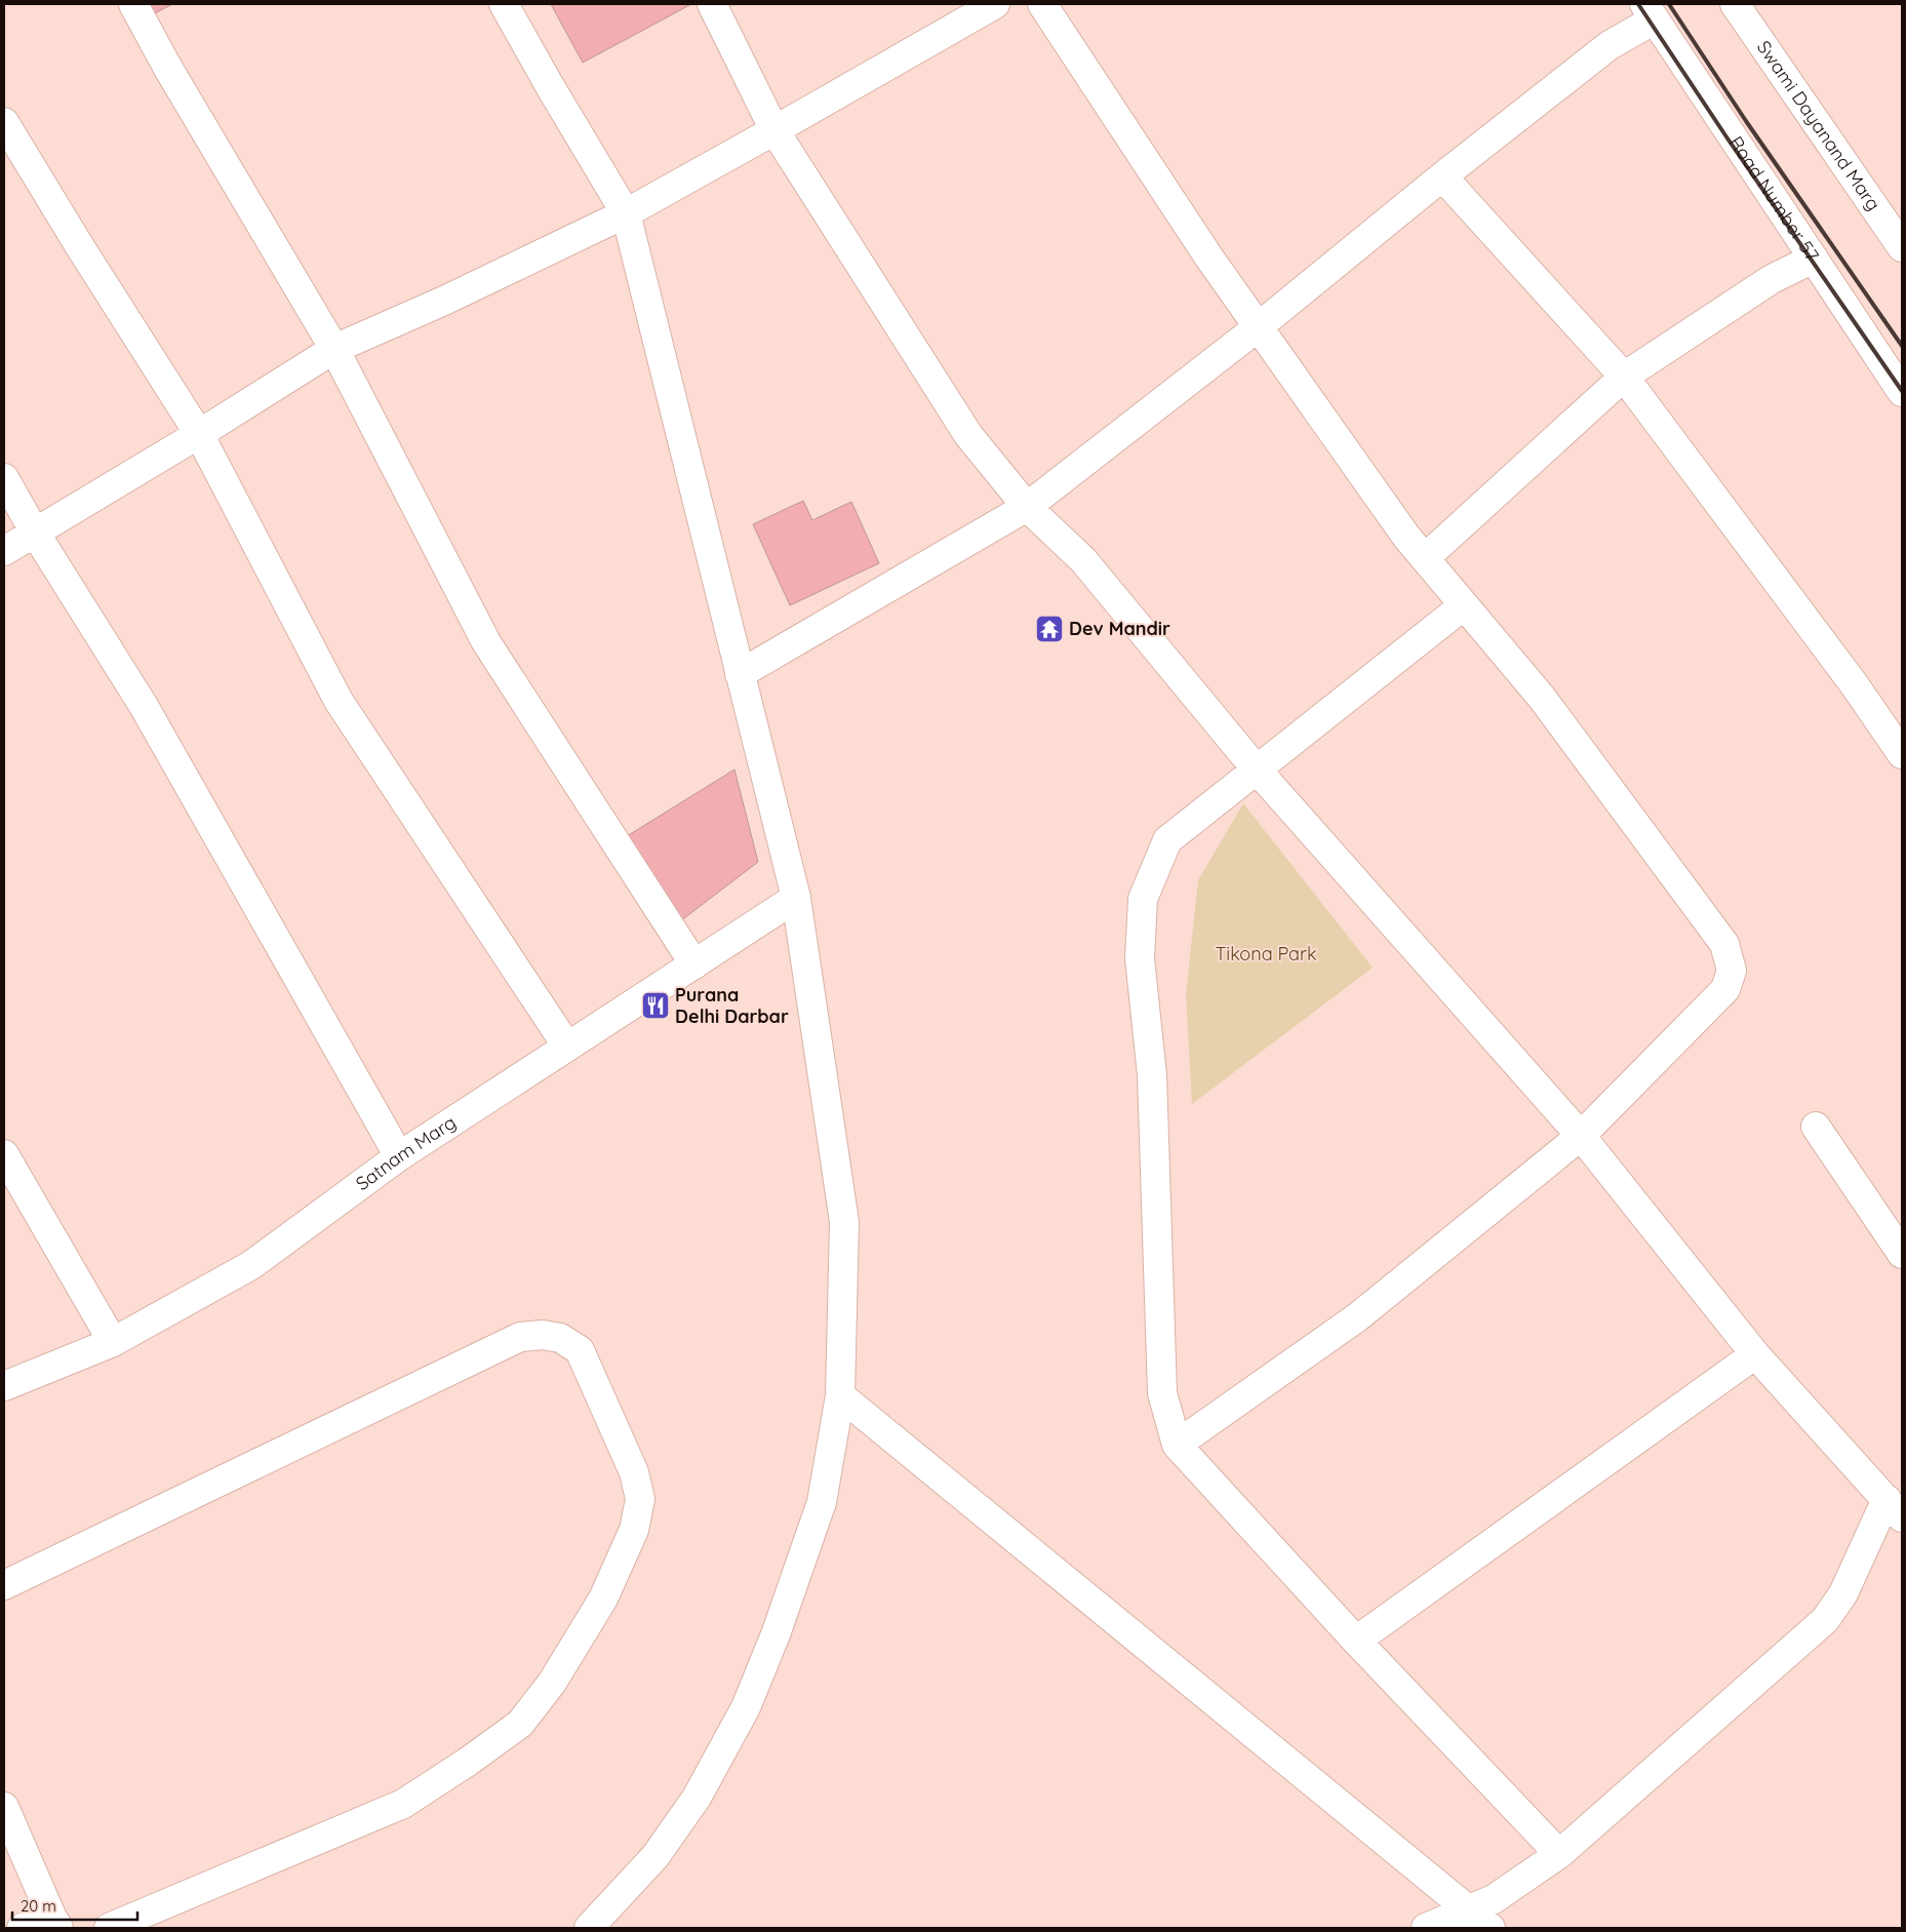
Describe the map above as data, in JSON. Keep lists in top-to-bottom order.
{
  "streets": {
    "street": ["Swami Dayanand Marg", "Road Number 57", "Satnam Marg"]
  },
  "parks": ["Tikona Park"],
  "places": {
    "temple": ["Dev Mandir"],
    "restaurant": ["Purana Delhi Darbar"]
  },
  "scale_bar": "20 m"
}
